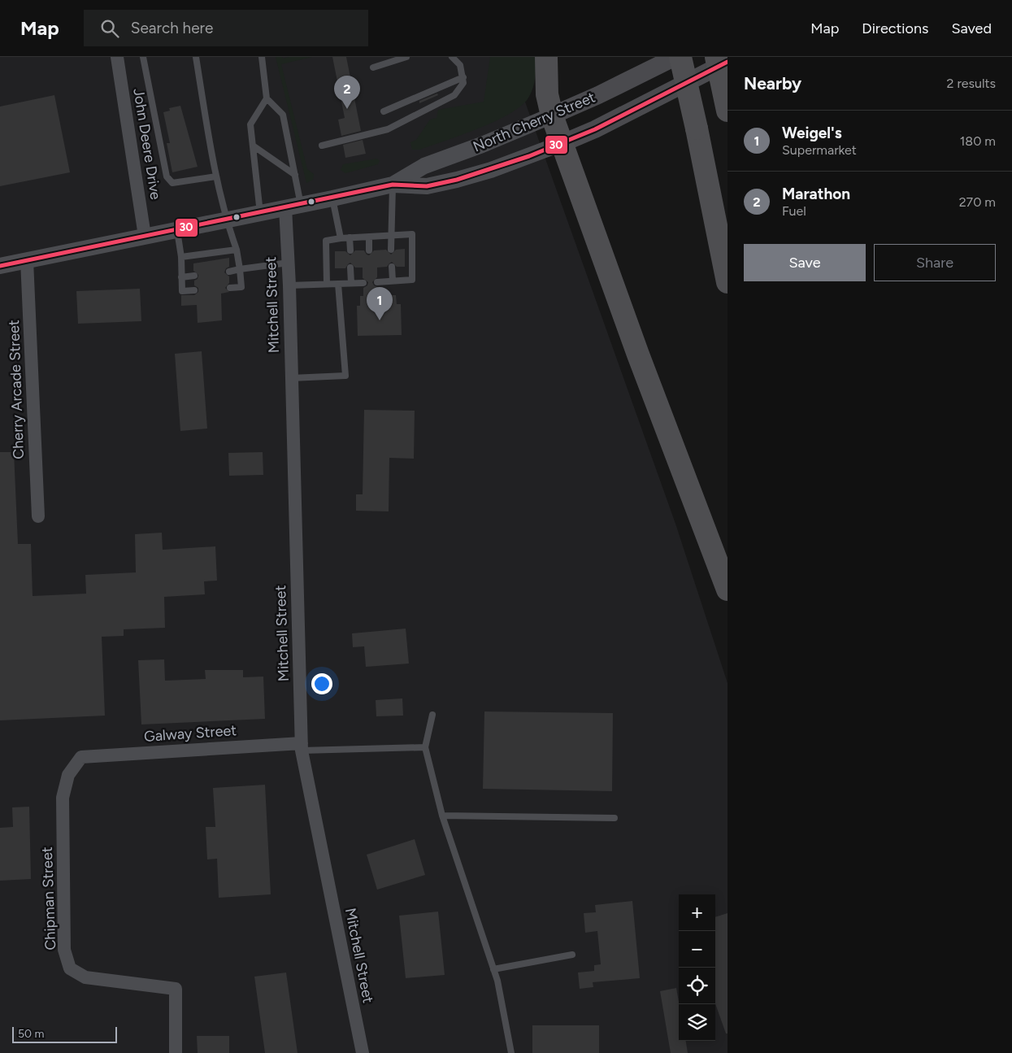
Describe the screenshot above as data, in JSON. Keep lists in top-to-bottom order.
{
  "streets": {
    "main road": ["North Cherry Street"],
    "street": [
      "John Deere Drive",
      "Mitchell Street",
      "Cherry Arcade Street",
      "Galway Street",
      "Chipman Street"
    ]
  },
  "crossings": [
    ["North Cherry Street", "John Deere Drive"],
    ["North Cherry Street", "Mitchell Street"],
    ["North Cherry Street", "Cherry Arcade Street"],
    ["Mitchell Street", "Galway Street"],
    ["Galway Street", "Chipman Street"]
  ],
  "lines": ["transit line 30"],
  "scale_bar": "50 m",
  "page": {
    "header": "Map",
    "search": "Search here",
    "nav": ["Map", "Directions", "Saved"],
    "heading": ["Nearby", "2 results"],
    "pins": ["2", "1"],
    "list": [
      {
        "mark": "1",
        "name": "Weigel's",
        "note": "Supermarket",
        "value": "180 m"
      },
      {
        "mark": "2",
        "name": "Marathon",
        "note": "Fuel",
        "value": "270 m"
      }
    ],
    "buttons": ["Save", "Share"],
    "map_buttons": ["+", "−"],
    "scale": "50 m"
  }
}
